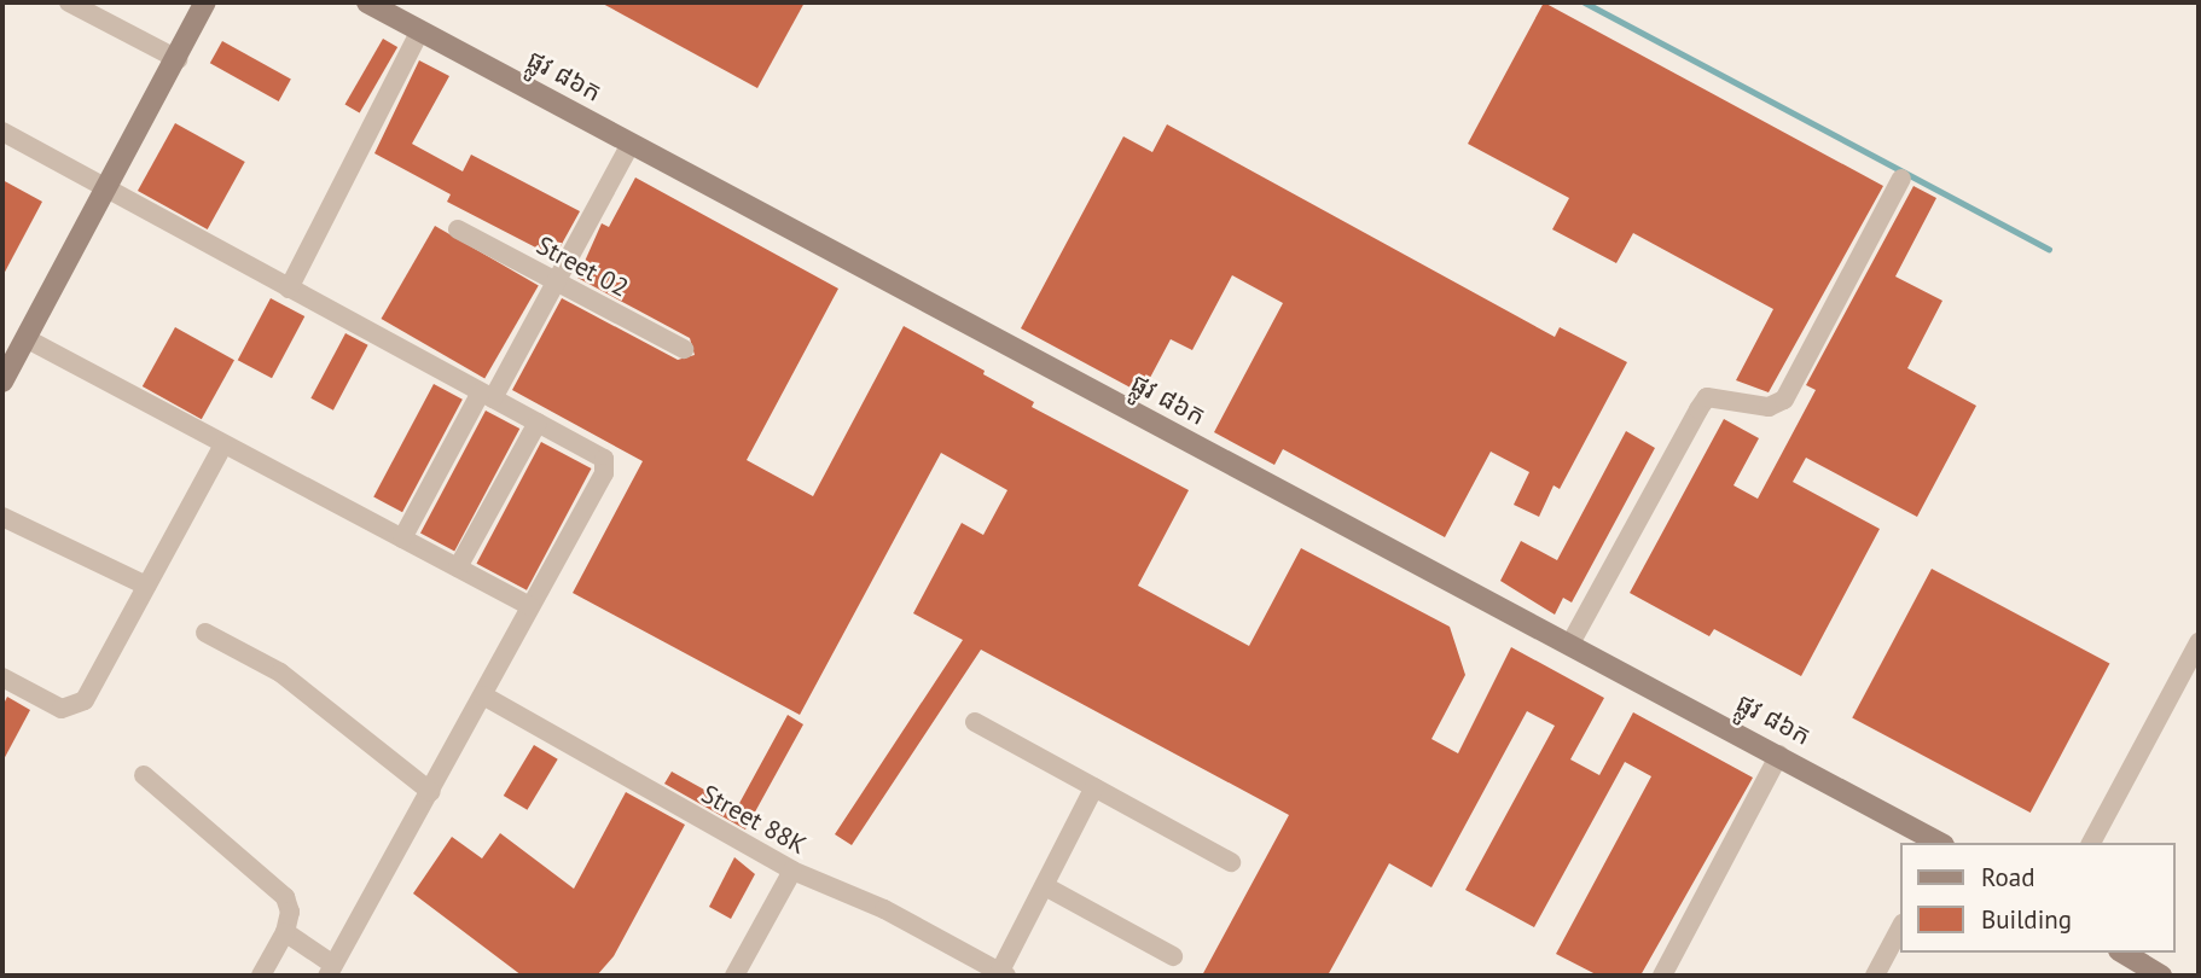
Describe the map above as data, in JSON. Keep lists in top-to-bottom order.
{
  "streets": {
    "street": ["ផ្លូវ ៨៦ក", "Street 02", "Street 88K"]
  },
  "legend": ["Road", "Building"]
}
